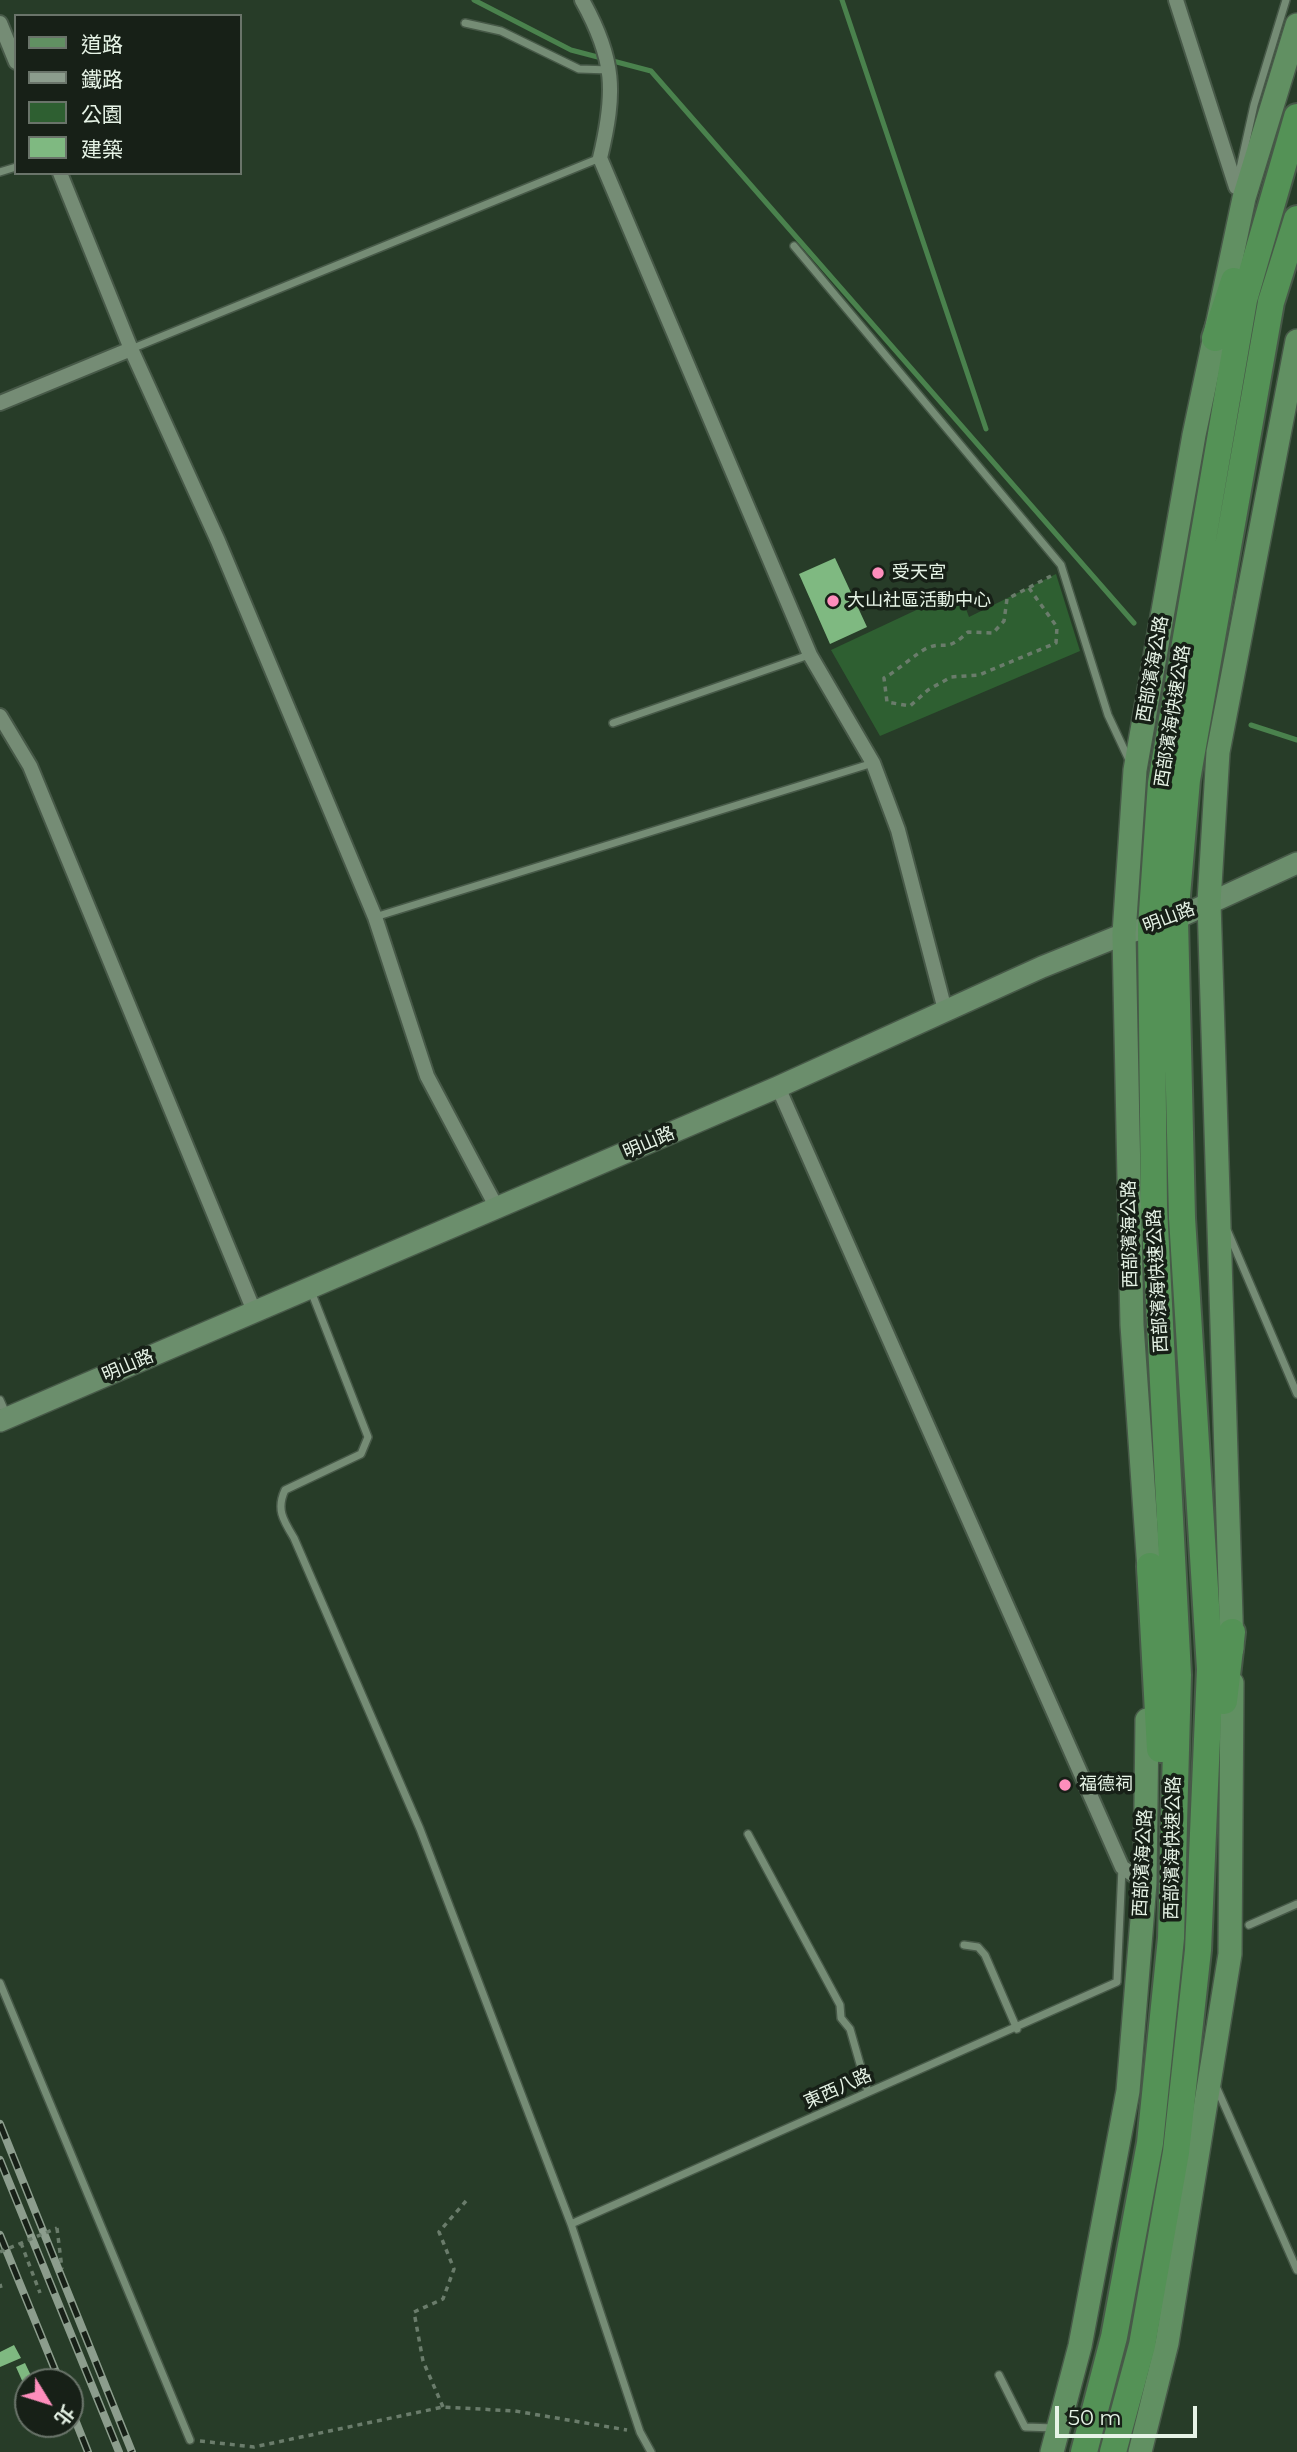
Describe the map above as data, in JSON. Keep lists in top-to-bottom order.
{
  "streets": {
    "highway": ["西部濱海快速公路"],
    "main road": ["西部濱海公路"],
    "street": ["明山路"],
    "lane": ["東西八路"]
  },
  "crossings": [
    ["西部濱海公路", "明山路"],
    ["西部濱海快速公路", "明山路"]
  ],
  "places": ["受天宮", "大山社區活動中心", "福德祠"],
  "legend": [
    "道路",
    "鐵路",
    "公園",
    "建築"
  ],
  "scale_bar": "50 m",
  "north": "bottom right"
}
